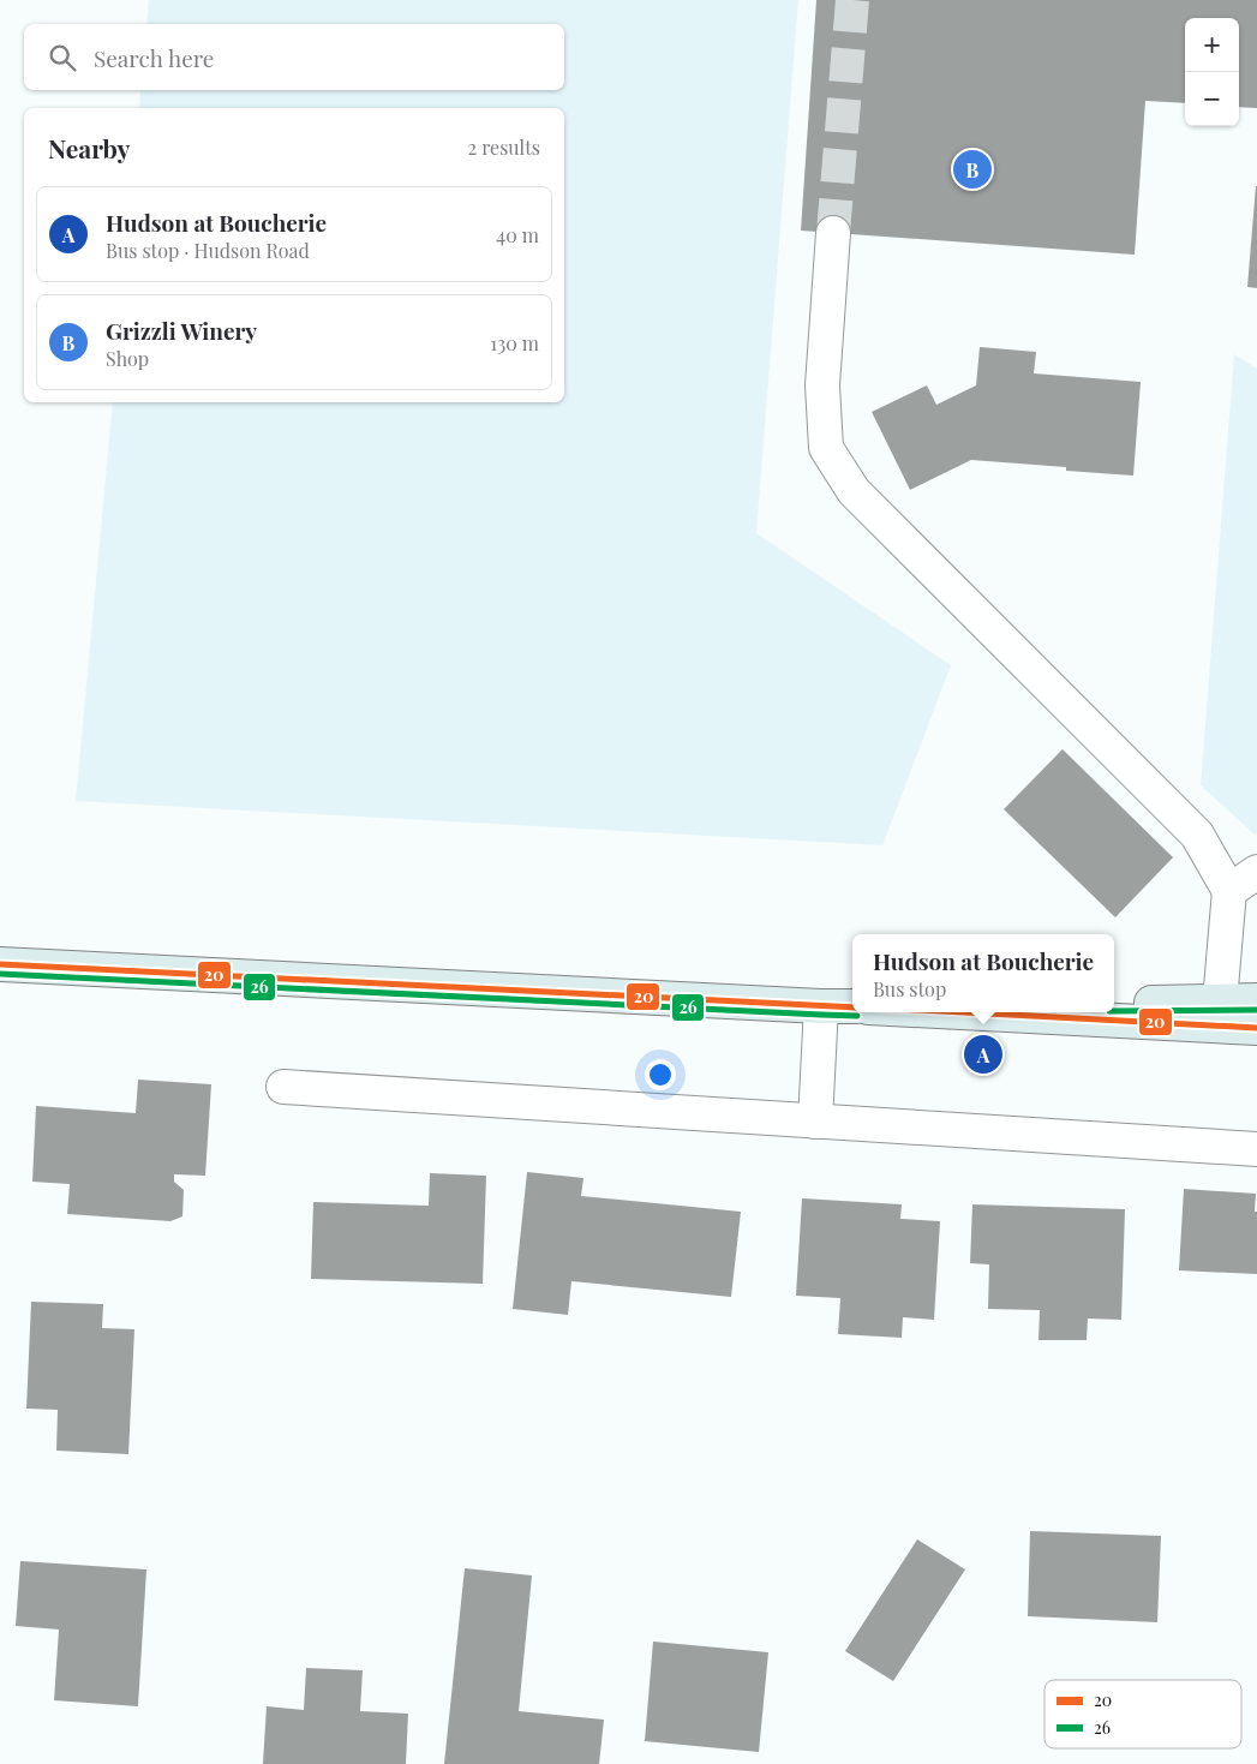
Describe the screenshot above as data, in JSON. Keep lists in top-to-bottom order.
{
  "lines": ["transit line 20", "transit line 26"],
  "legend": ["20", "26"],
  "page": {
    "map_buttons": ["+", "−"],
    "search": "Search here",
    "heading": ["Nearby", "2 results"],
    "pins": ["B", "A"],
    "list": [
      {
        "mark": "A",
        "name": "Hudson at Boucherie",
        "note": "Bus stop · Hudson Road",
        "value": "40 m"
      },
      {
        "mark": "B",
        "name": "Grizzli Winery",
        "note": "Shop",
        "value": "130 m"
      }
    ],
    "popup": ["Hudson at Boucherie", "Bus stop"]
  }
}
